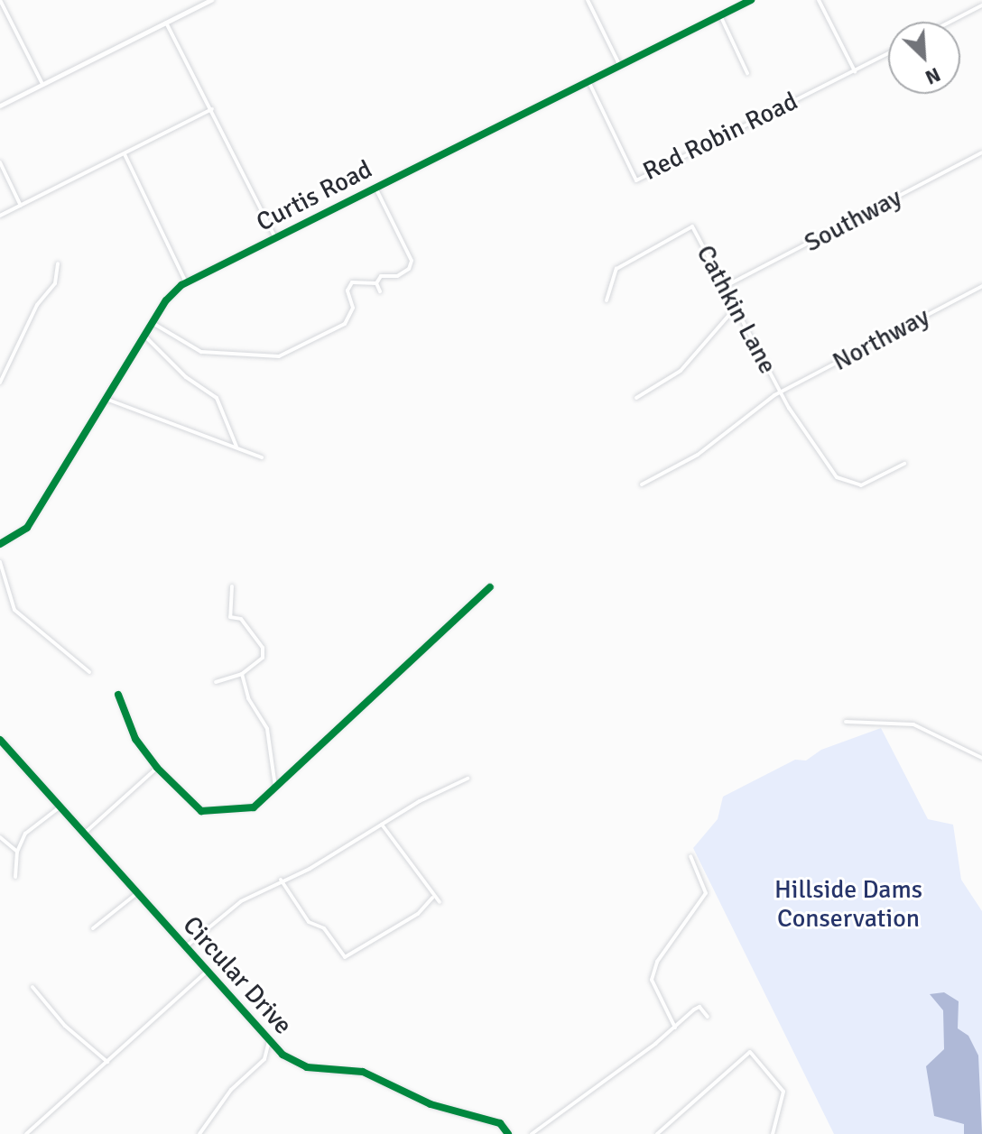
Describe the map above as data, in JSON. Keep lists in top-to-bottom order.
{
  "streets": {
    "street": [
      "Red Robin Road",
      "Curtis Road",
      "Southway",
      "Cathkin Lane",
      "Northway",
      "Circular Drive"
    ]
  },
  "crossings": [
    ["Red Robin Road", "Curtis Road"],
    ["Southway", "Cathkin Lane"],
    ["Cathkin Lane", "Northway"]
  ],
  "parks": ["Hillside Dams Conservation"],
  "north": "bottom right"
}
